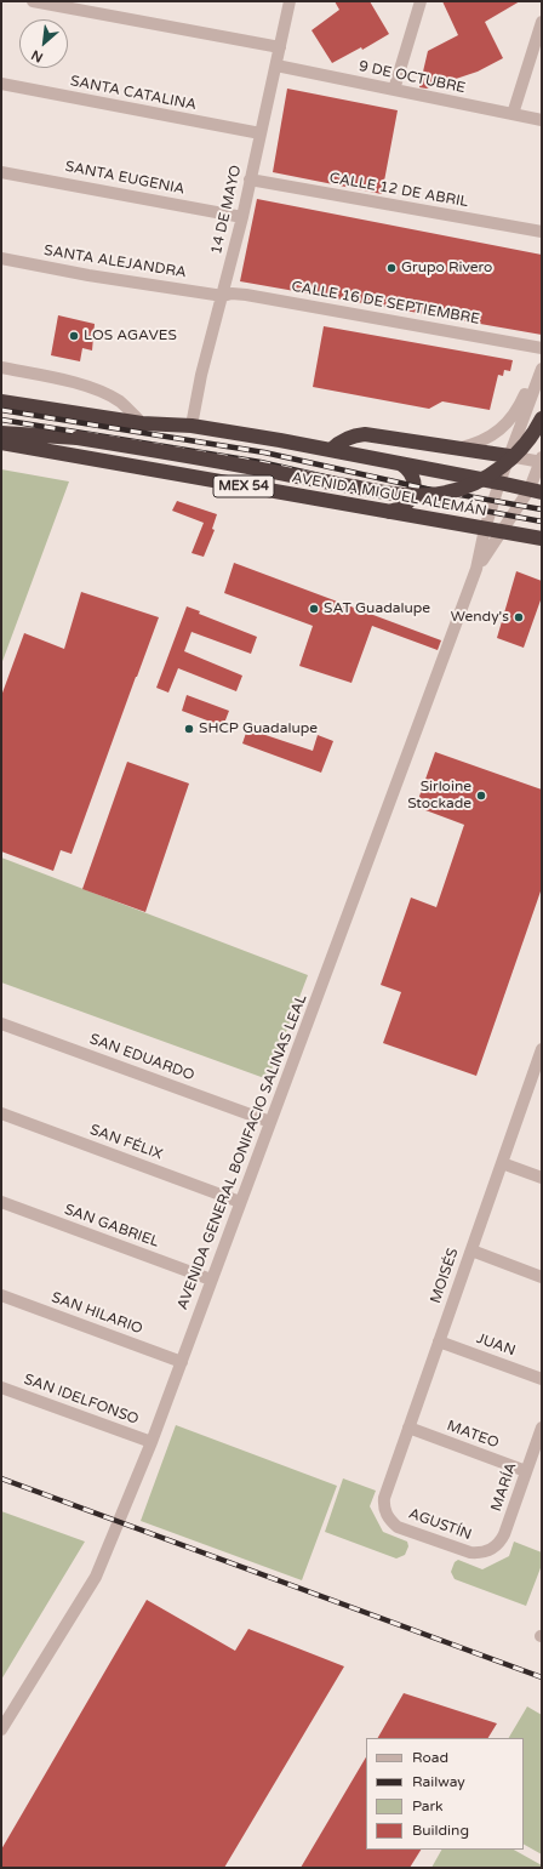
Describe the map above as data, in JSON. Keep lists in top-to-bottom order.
{
  "streets": {
    "highway": ["MEX 54", "AVENIDA MIGUEL ALEMÁN"],
    "street": [
      "9 DE OCTUBRE",
      "SANTA CATALINA",
      "SANTA EUGENIA",
      "CALLE 12 DE ABRIL",
      "14 DE MAYO",
      "SANTA ALEJANDRA",
      "CALLE 16 DE SEPTIEMBRE",
      "SAN EDUARDO",
      "SAN FÉLIX",
      "AVENIDA GENERAL BONIFACIO SALINAS LEAL",
      "SAN GABRIEL",
      "MOISÉS",
      "SAN HILARIO",
      "JUAN",
      "SAN IDELFONSO",
      "MATEO",
      "MARÍA",
      "AGUSTÍN"
    ]
  },
  "crossings": [
    ["9 DE OCTUBRE", "14 DE MAYO"],
    ["SANTA CATALINA", "14 DE MAYO"],
    ["SANTA EUGENIA", "14 DE MAYO"],
    ["CALLE 12 DE ABRIL", "14 DE MAYO"],
    ["14 DE MAYO", "SANTA ALEJANDRA"],
    ["14 DE MAYO", "CALLE 16 DE SEPTIEMBRE"],
    ["SANTA ALEJANDRA", "CALLE 16 DE SEPTIEMBRE"],
    ["AVENIDA MIGUEL ALEMÁN", "AVENIDA GENERAL BONIFACIO SALINAS LEAL"],
    ["SAN EDUARDO", "AVENIDA GENERAL BONIFACIO SALINAS LEAL"],
    ["SAN FÉLIX", "AVENIDA GENERAL BONIFACIO SALINAS LEAL"],
    ["AVENIDA GENERAL BONIFACIO SALINAS LEAL", "SAN GABRIEL"],
    ["AVENIDA GENERAL BONIFACIO SALINAS LEAL", "SAN HILARIO"],
    ["AVENIDA GENERAL BONIFACIO SALINAS LEAL", "SAN IDELFONSO"],
    ["MOISÉS", "JUAN"],
    ["MOISÉS", "MATEO"],
    ["MOISÉS", "AGUSTÍN"],
    ["MATEO", "MARÍA"],
    ["MARÍA", "AGUSTÍN"]
  ],
  "places": [
    "Grupo Rivero",
    "LOS AGAVES",
    "SAT Guadalupe",
    "Wendy's",
    "SHCP Guadalupe",
    "Sirloine Stockade"
  ],
  "legend": [
    "Road",
    "Railway",
    "Park",
    "Building"
  ],
  "north": "bottom left"
}
